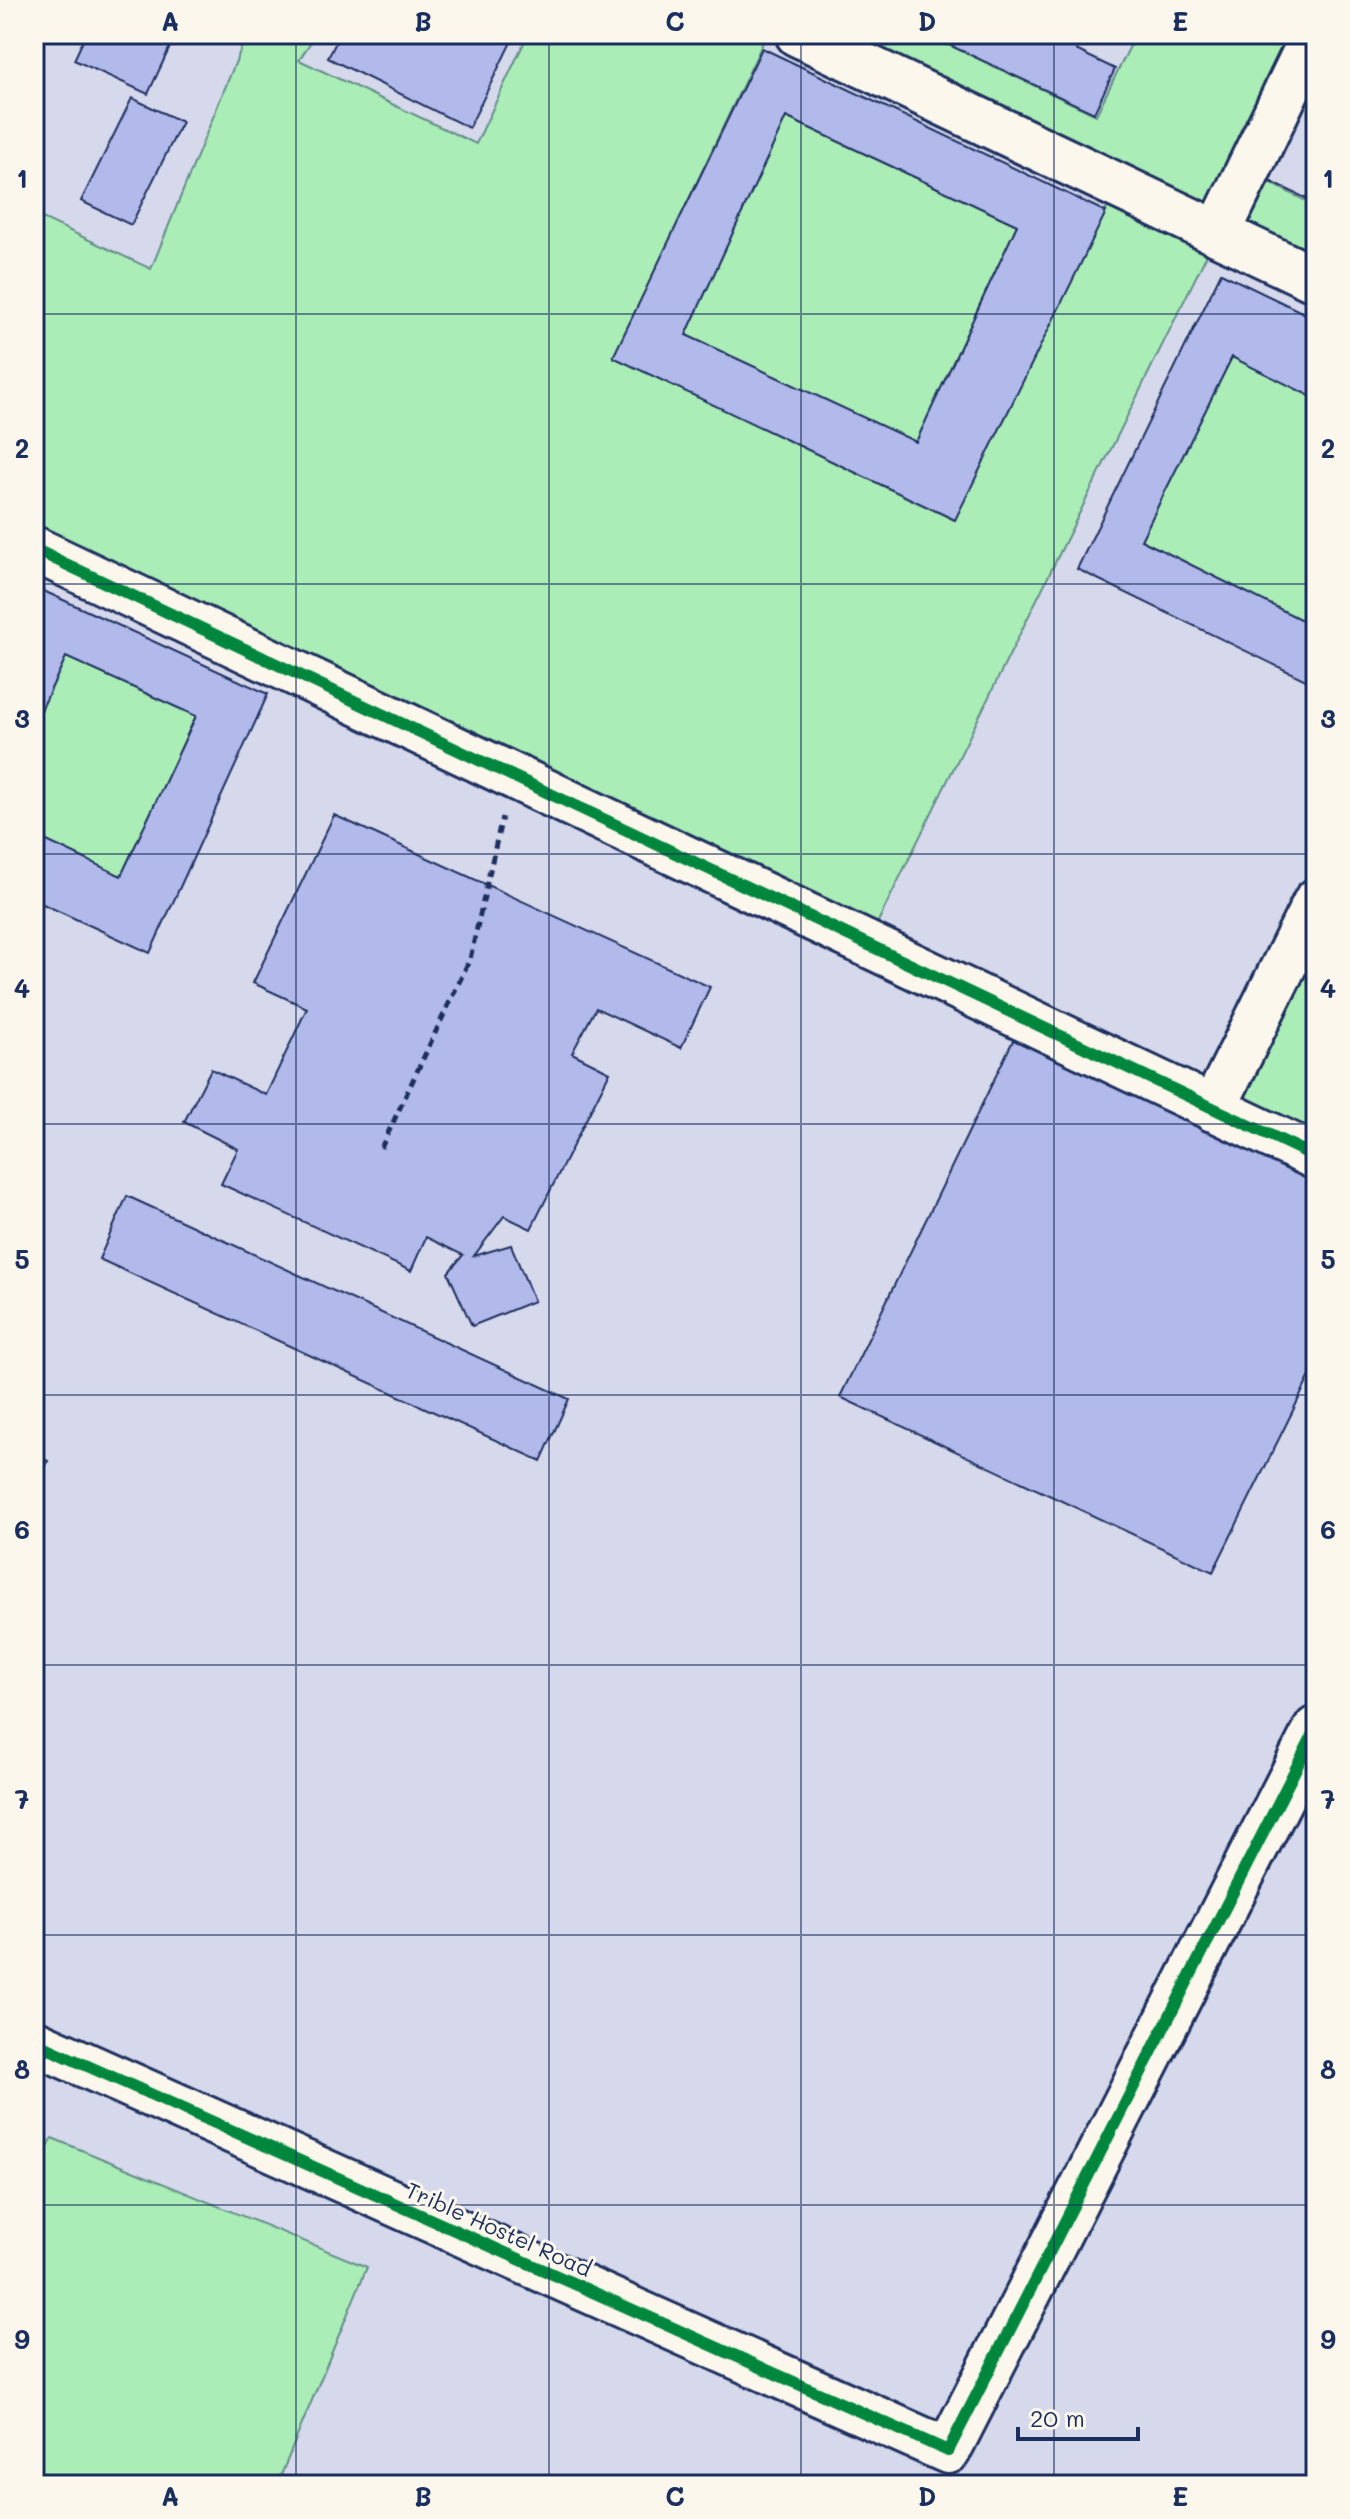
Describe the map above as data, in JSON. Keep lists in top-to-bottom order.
{
  "streets": {
    "street": ["Trible Hostel Road"]
  },
  "scale_bar": "20 m",
  "grid": {
    "columns": [
      "A",
      "B",
      "C",
      "D",
      "E"
    ],
    "rows": [
      "1",
      "2",
      "3",
      "4",
      "5",
      "6",
      "7",
      "8",
      "9"
    ]
  }
}
